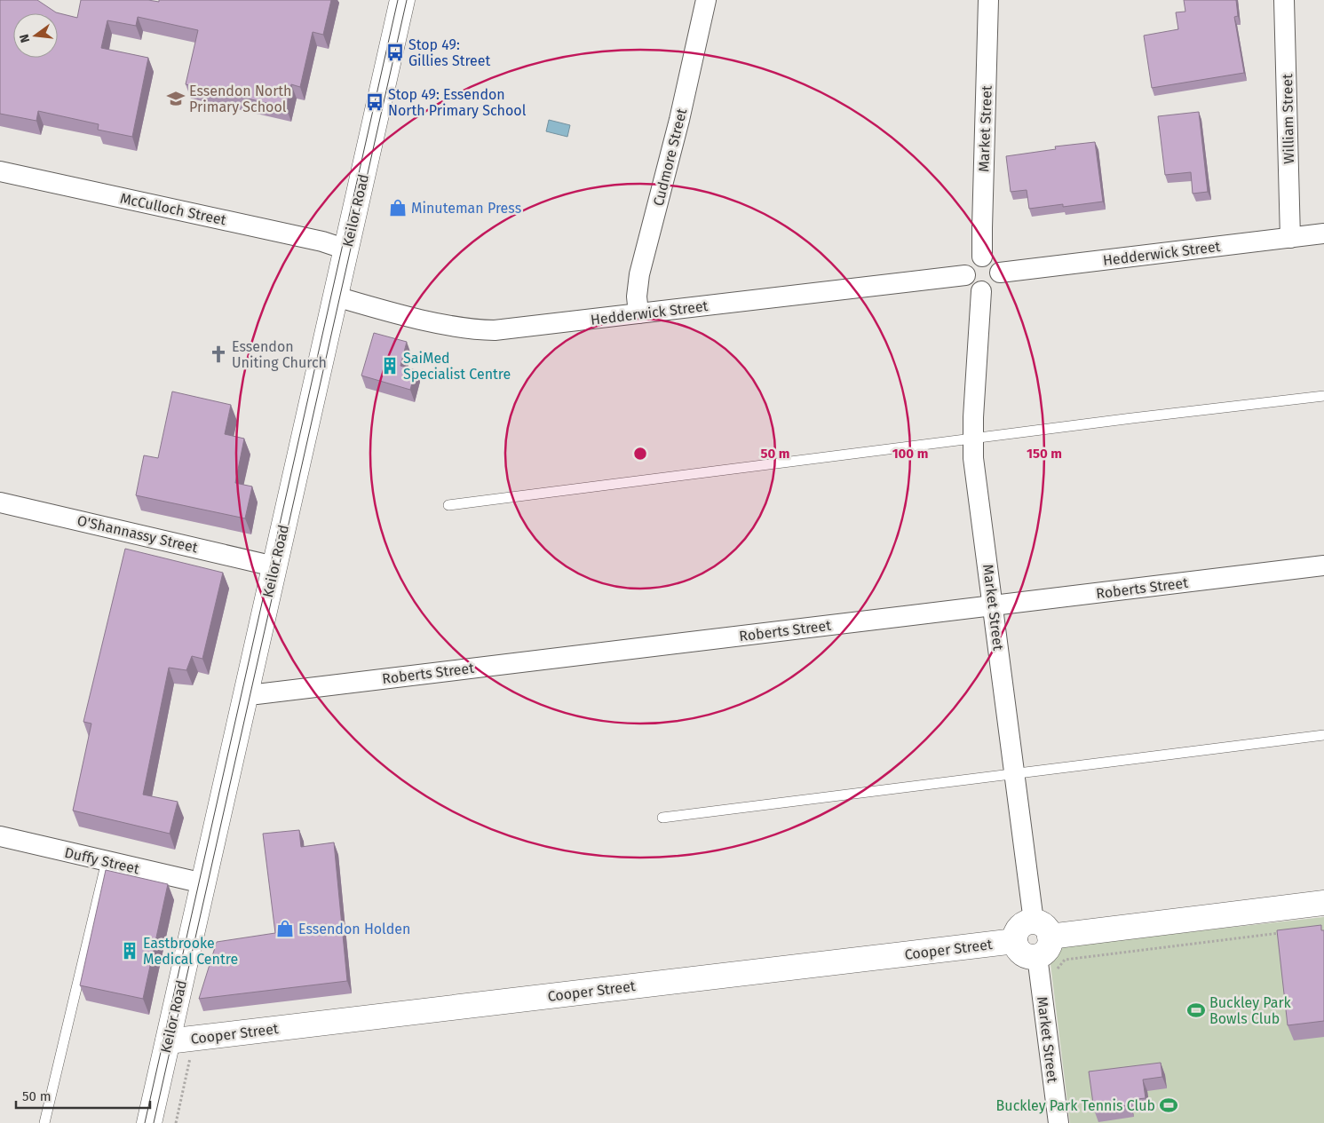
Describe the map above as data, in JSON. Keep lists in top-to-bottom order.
{
  "streets": {
    "main road": ["Keilor Road", "Cooper Street"],
    "street": [
      "William Street",
      "Market Street",
      "Cudmore Street",
      "McCulloch Street",
      "Hedderwick Street",
      "O'Shannassy Street",
      "Roberts Street",
      "Duffy Street"
    ]
  },
  "crossings": [
    ["William Street", "Hedderwick Street"],
    ["Market Street", "Hedderwick Street"],
    ["Market Street", "Roberts Street"],
    ["Market Street", "Cooper Street"],
    ["Cudmore Street", "Hedderwick Street"],
    ["McCulloch Street", "Keilor Road"],
    ["Keilor Road", "Hedderwick Street"],
    ["Keilor Road", "O'Shannassy Street"],
    ["Keilor Road", "Roberts Street"],
    ["Keilor Road", "Duffy Street"],
    ["Keilor Road", "Cooper Street"]
  ],
  "places": {
    "bus stop": ["Stop 49: Gillies Street", "Stop 49: Essendon North Primary School"],
    "school or university": ["Essendon North Primary School"],
    "shop": ["Minuteman Press", "Essendon Holden"],
    "church": ["Essendon Uniting Church"],
    "building": ["SaiMed Specialist Centre", "Eastbrooke Medical Centre"],
    "sports": ["Buckley Park Bowls Club", "Buckley Park Tennis Club"]
  },
  "scale_bar": "50 m",
  "north": "left",
  "rings": ["50 m", "100 m", "150 m"]
}
